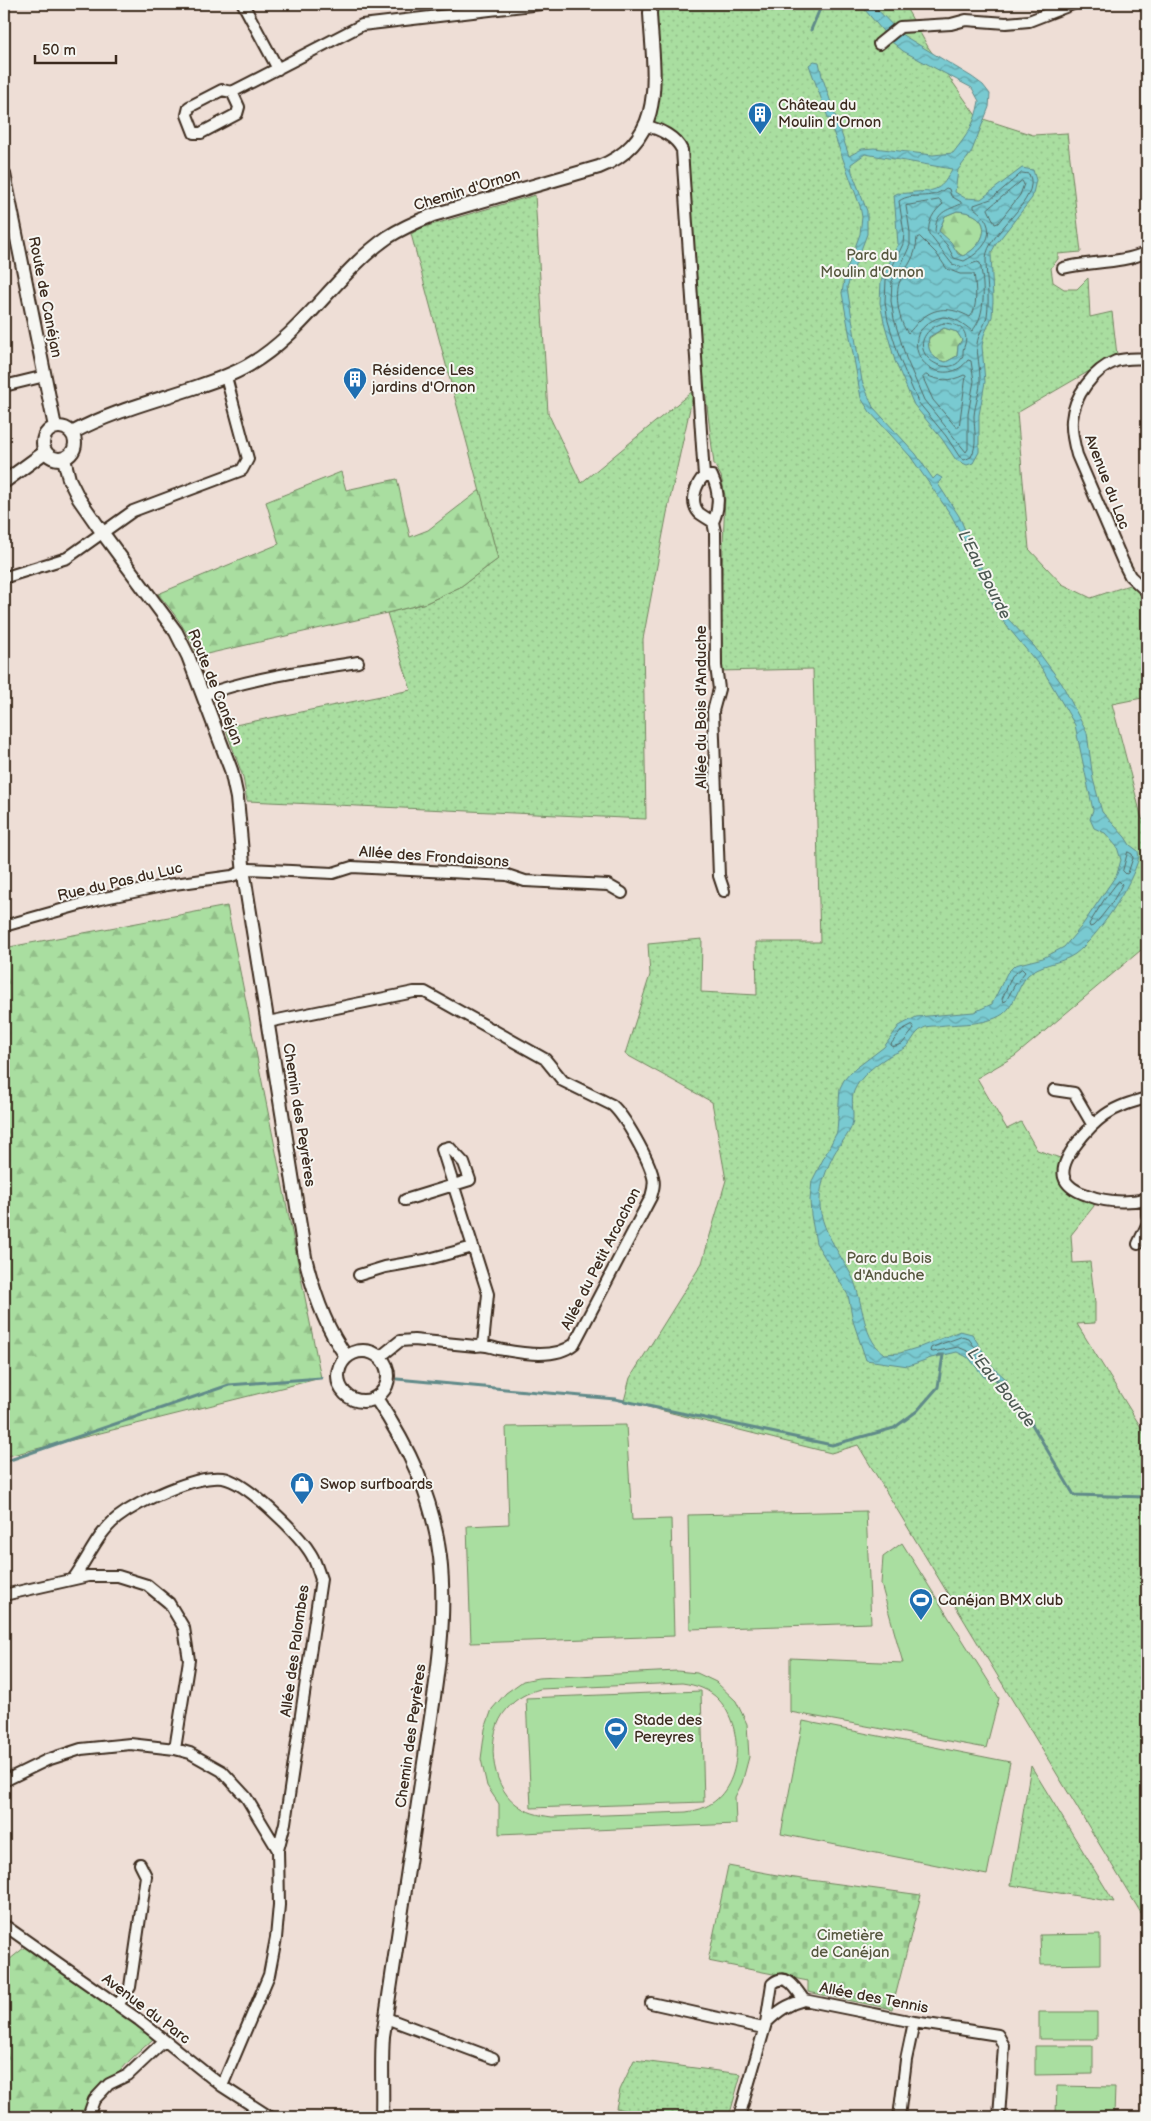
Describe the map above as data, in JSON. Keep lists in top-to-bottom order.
{
  "streets": {
    "street": [
      "Chemin d'Ornon",
      "Route de Canéjan",
      "Avenue du Lac",
      "Allée du Bois d'Anduche",
      "Allée des Frondaisons",
      "Rue du Pas du Luc",
      "Chemin des Peyrères",
      "Allée du Petit Arcachon",
      "Allée des Palombes",
      "Allée des Tennis",
      "Avenue du Parc"
    ]
  },
  "crossings": [
    ["Chemin d'Ornon", "Route de Canéjan"],
    ["Route de Canéjan", "Allée des Frondaisons"],
    ["Route de Canéjan", "Rue du Pas du Luc"],
    ["Route de Canéjan", "Chemin des Peyrères"],
    ["Allée des Frondaisons", "Rue du Pas du Luc"],
    ["Allée des Frondaisons", "Chemin des Peyrères"],
    ["Rue du Pas du Luc", "Chemin des Peyrères"],
    ["Chemin des Peyrères", "Allée du Petit Arcachon"],
    ["Allée des Palombes", "Avenue du Parc"]
  ],
  "water": ["L'Eau Bourde"],
  "parks": ["Parc du Moulin d'Ornon", "Parc du Bois d'Anduche", "Cimetière de Canéjan"],
  "places": {
    "building": ["Château du Moulin d'Ornon", "Résidence Les jardins d'Ornon"],
    "shop": ["Swop surfboards"],
    "sports": ["Canéjan BMX club", "Stade des Pereyres"]
  },
  "scale_bar": "50 m"
}
